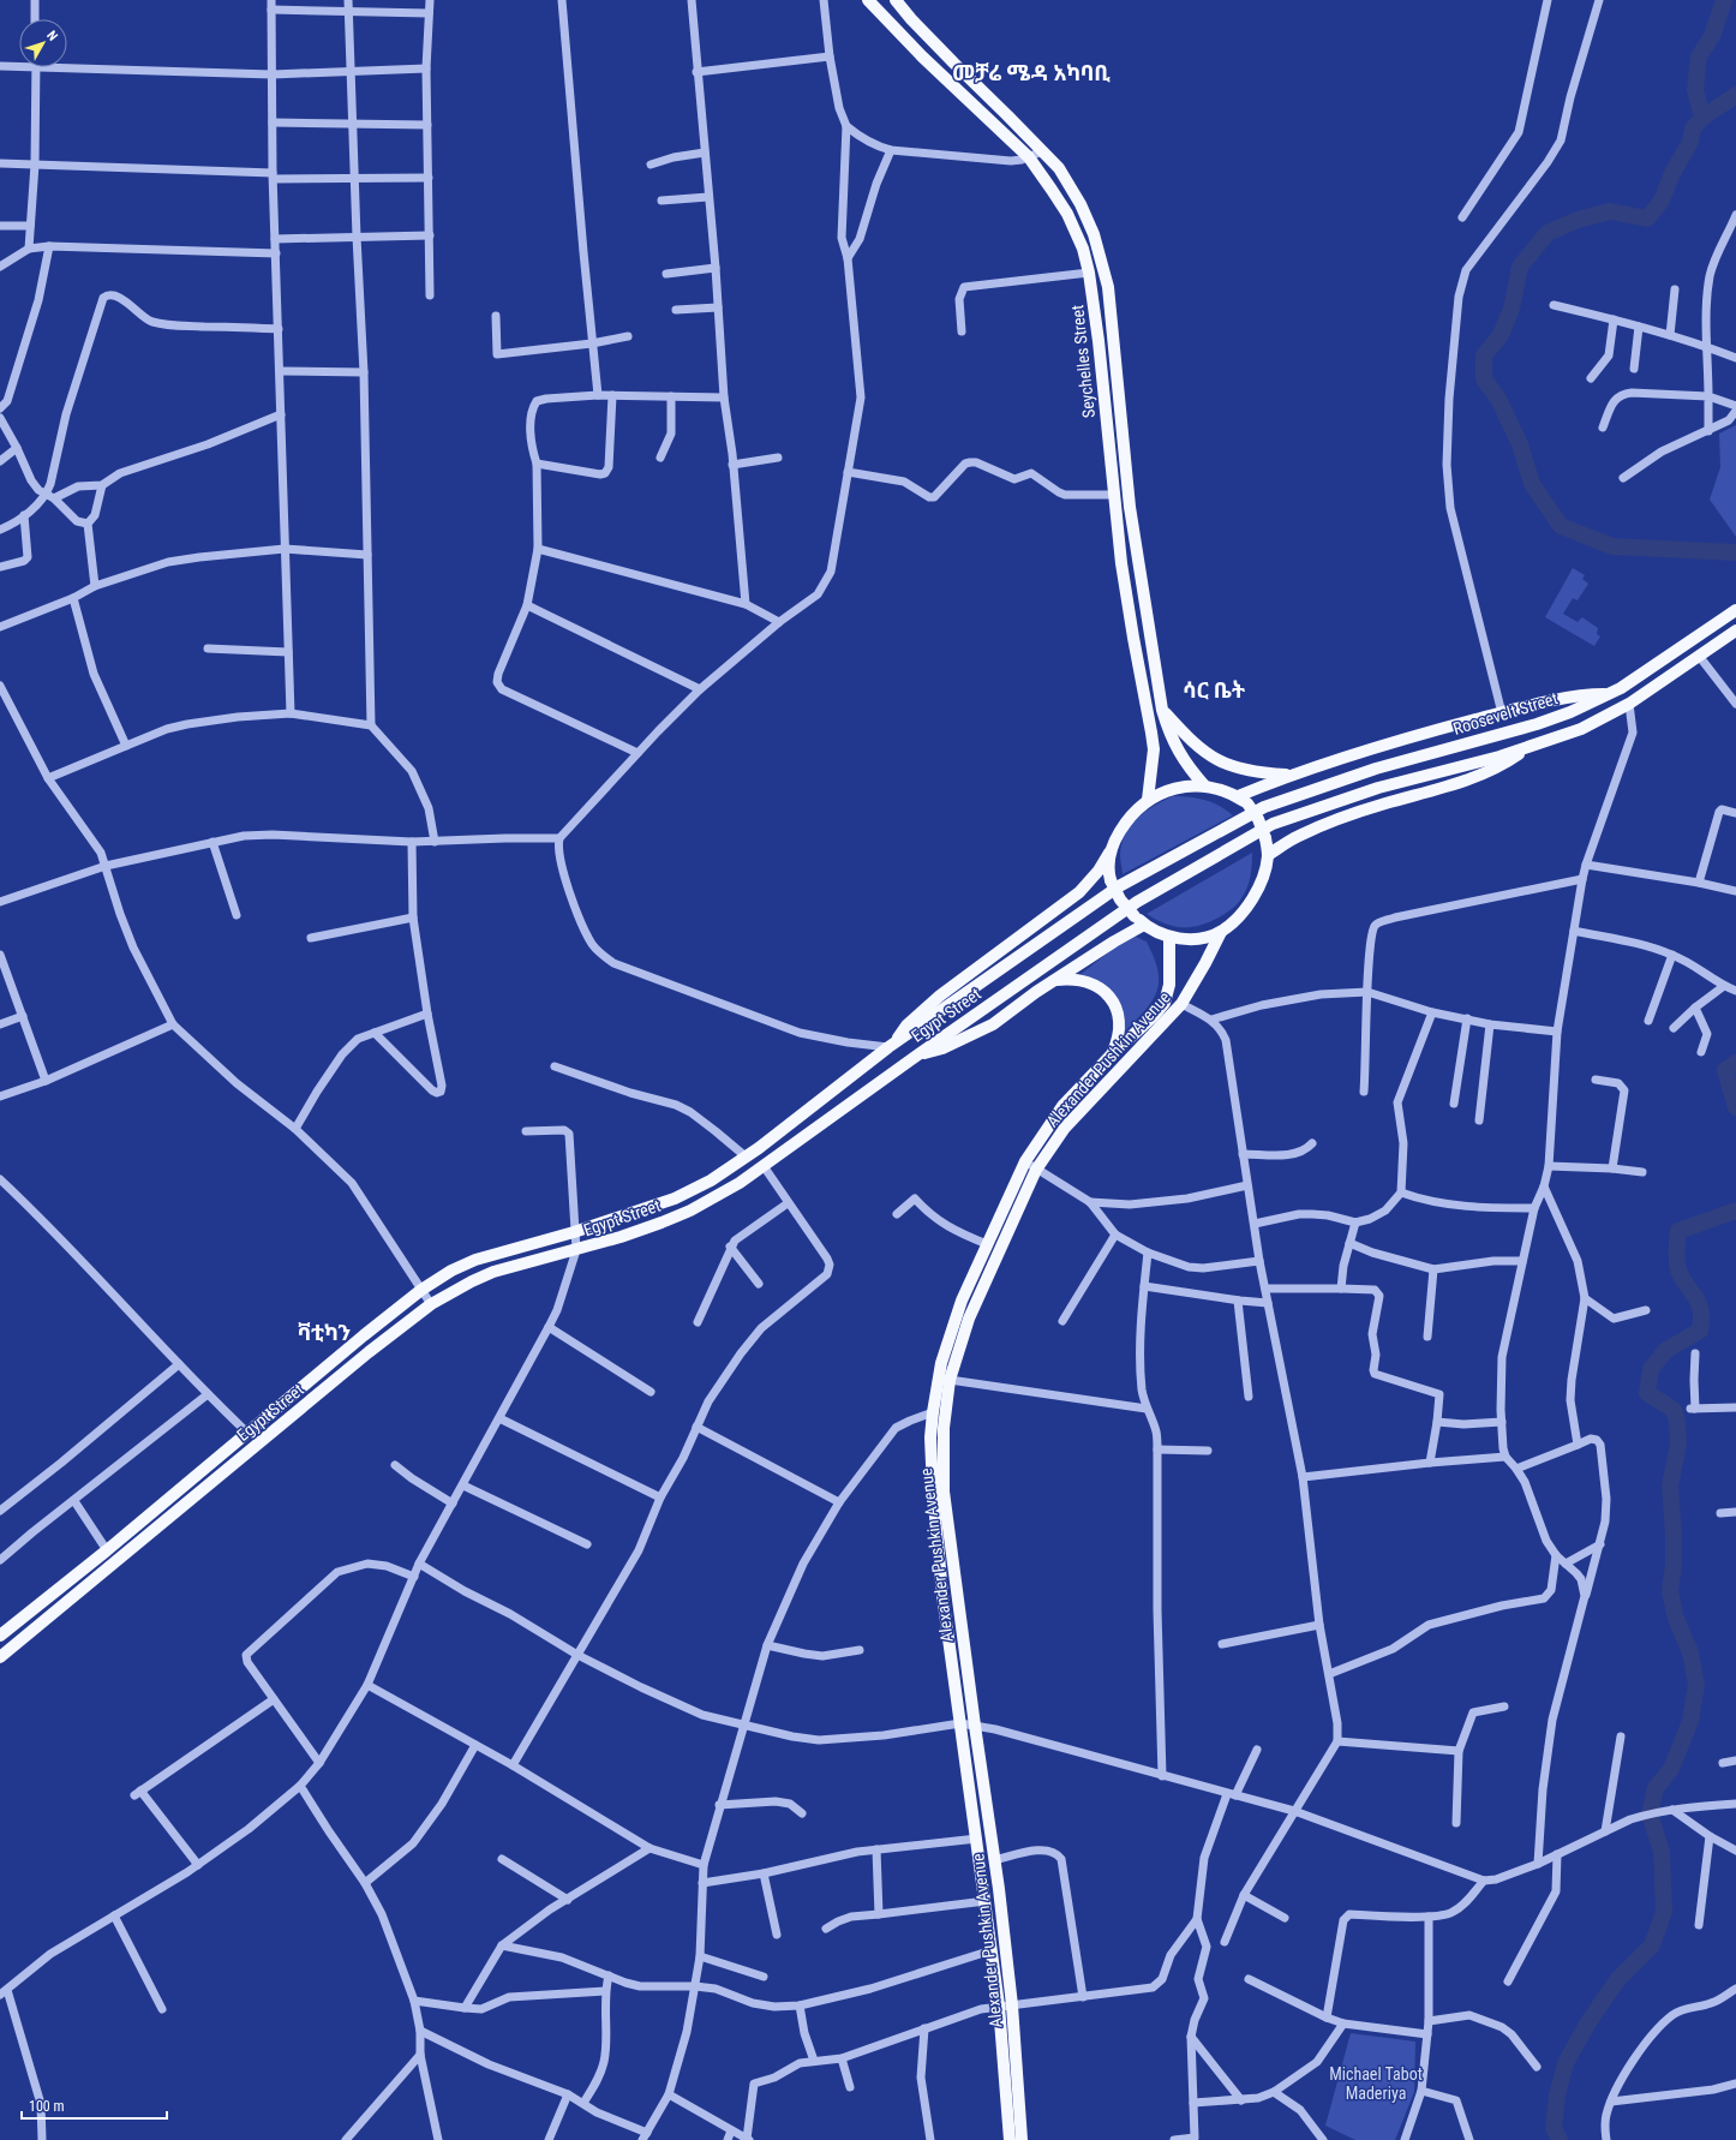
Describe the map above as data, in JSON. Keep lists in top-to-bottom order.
{
  "streets": {
    "main road": [
      "Seychelles Street",
      "Roosevelt Street",
      "Egypt Street",
      "Alexander Pushkin Avenue"
    ]
  },
  "crossings": [
    ["Seychelles Street", "Alexander Pushkin Avenue"],
    ["Roosevelt Street", "Egypt Street"]
  ],
  "districts": ["መቻሬ ሜዳ አካባቢ", "ሳር ቤት", "ቫቲካን"],
  "parks": ["Michael Tabot Maderiya"],
  "scale_bar": "100 m",
  "north": "top right"
}
